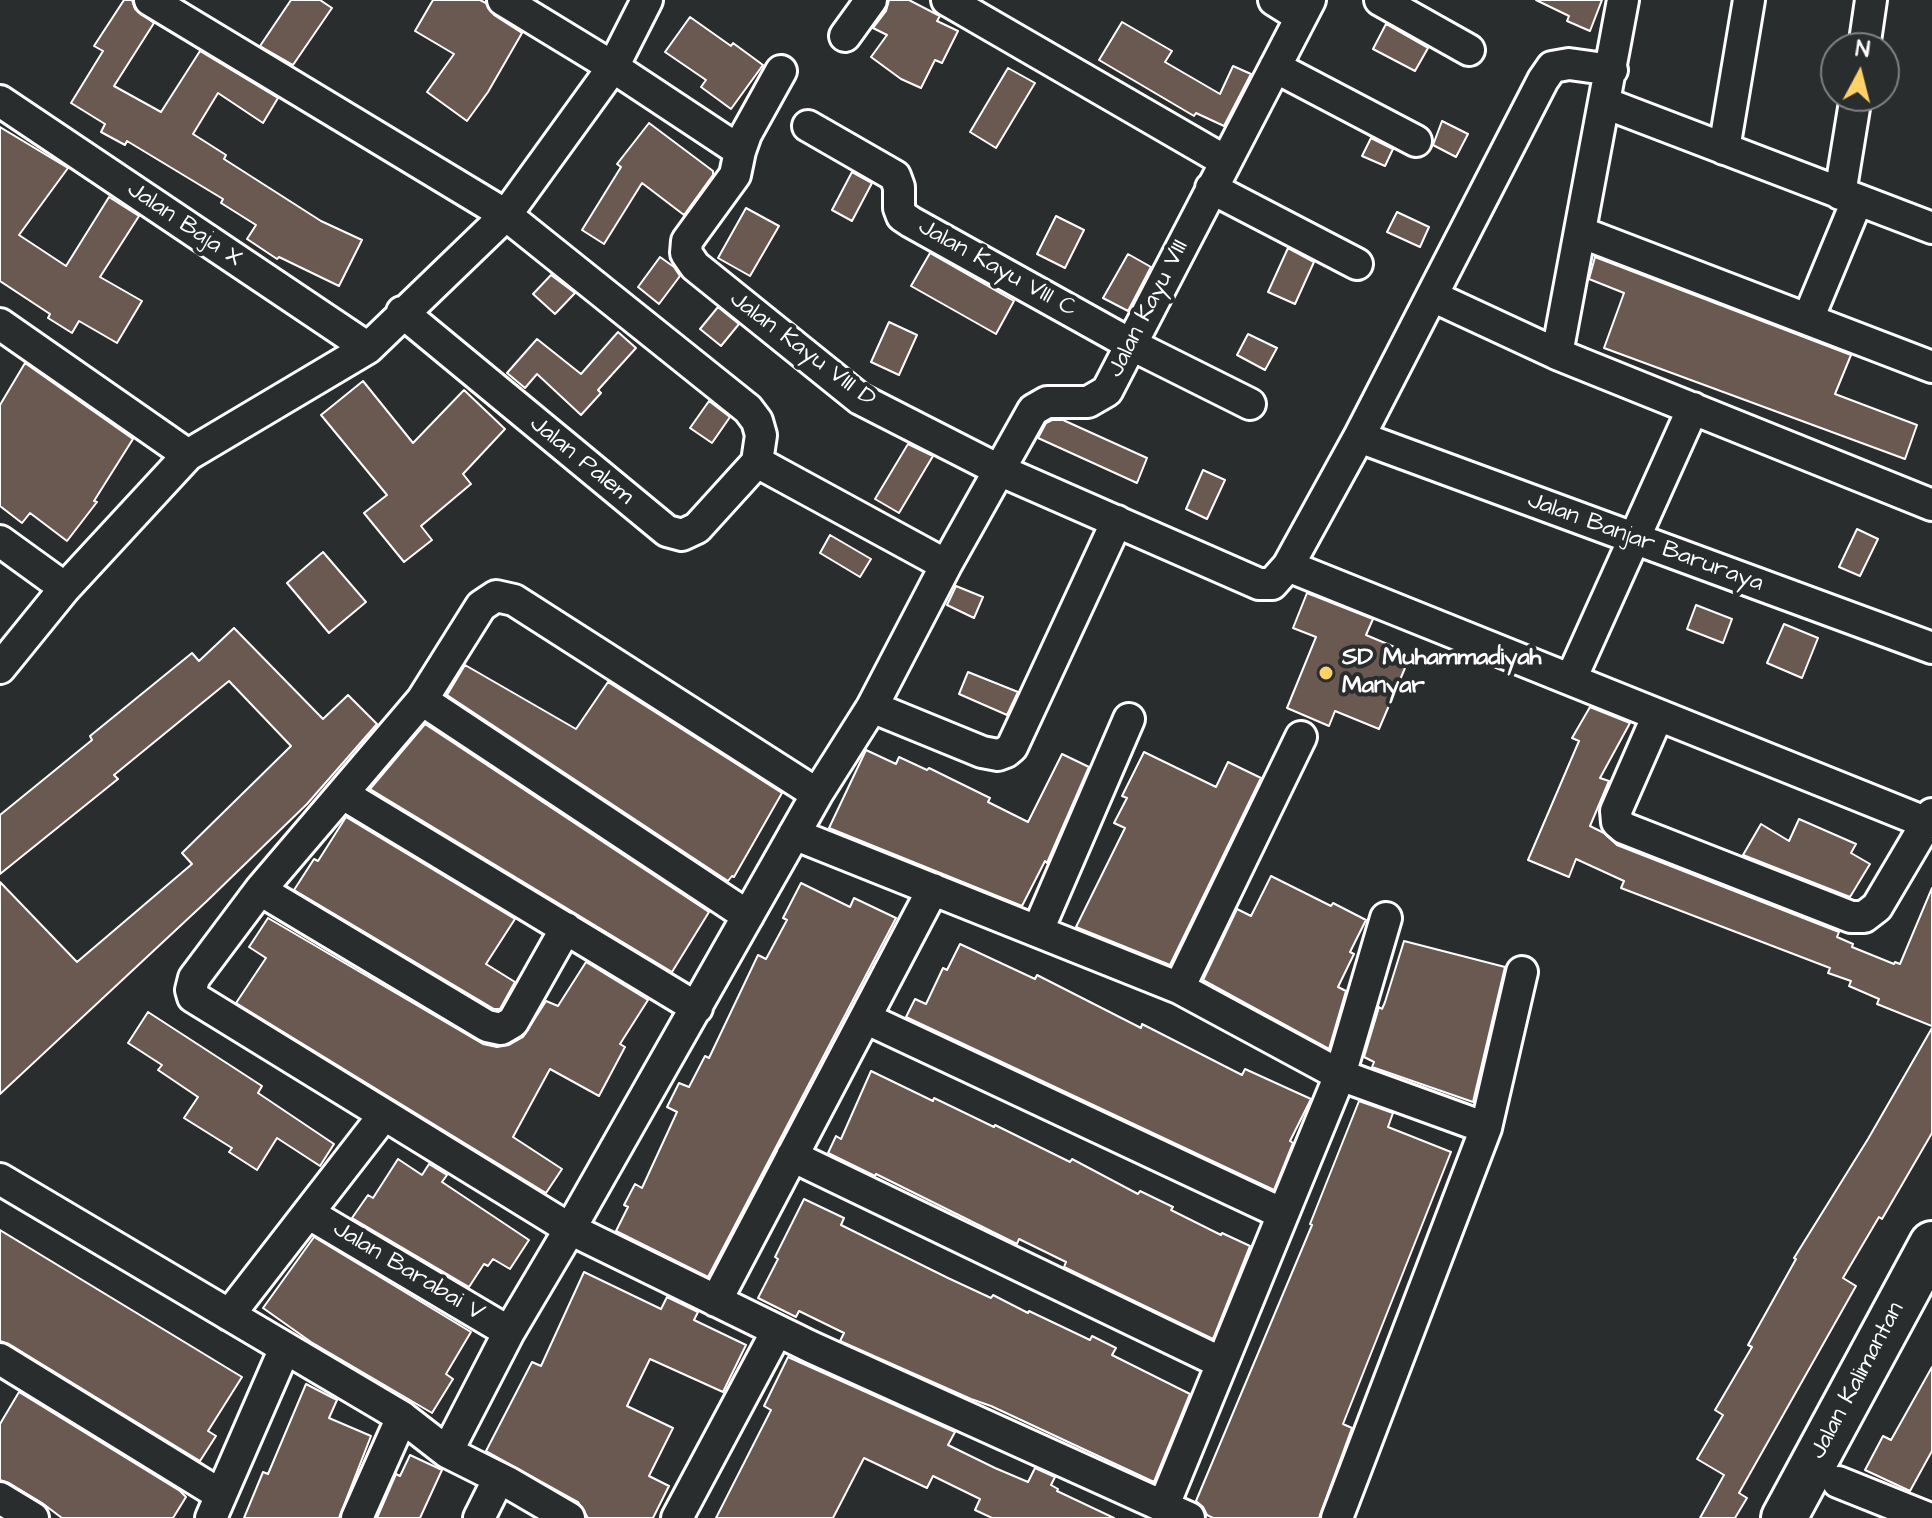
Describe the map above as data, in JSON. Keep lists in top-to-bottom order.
{
  "streets": {
    "main road": ["Jalan Kalimantan"],
    "street": [
      "Jalan Baja X",
      "Jalan Kayu VIII C",
      "Jalan Kayu VIII",
      "Jalan Kayu VIII D",
      "Jalan Palem",
      "Jalan Banjar Baruraya",
      "Jalan Barabai V"
    ]
  },
  "crossings": [
    ["Jalan Kayu VIII C", "Jalan Kayu VIII"],
    ["Jalan Kayu VIII", "Jalan Kayu VIII D"],
    ["Jalan Kayu VIII", "Jalan Barabai V"]
  ],
  "places": ["SD Muhammadiyah Manyar"],
  "north": "top"
}
